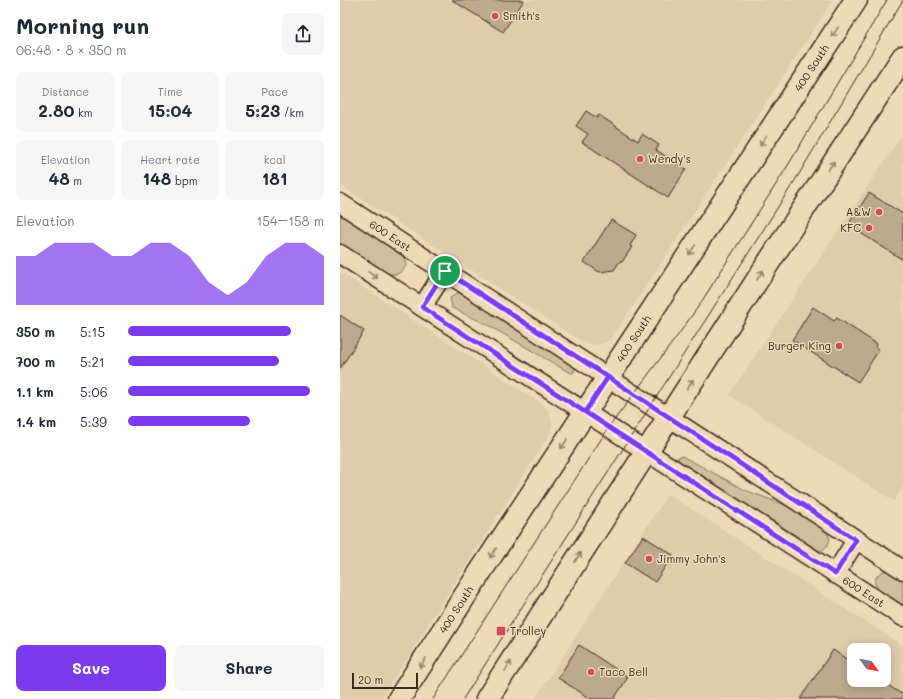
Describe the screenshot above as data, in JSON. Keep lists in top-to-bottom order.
{
  "streets": {
    "main road": ["400 South"],
    "street": ["600 East"]
  },
  "crossings": [
    ["400 South", "600 East"]
  ],
  "places": {
    "other": [
      "Smith's",
      "Wendy's",
      "A&W",
      "KFC",
      "Burger King",
      "Jimmy John's",
      "Taco Bell"
    ],
    "transit": ["Trolley"]
  },
  "scale_bar": "20 m",
  "north": "bottom right",
  "page": {
    "heading": ["Morning run", "06:48 · 8 × 350 m"],
    "stats": [
      ["Distance", "2.80 km"],
      ["Time", "15:04"],
      ["Pace", "5:23 /km"],
      ["Elevation", "48 m"],
      ["Heart rate", "148 bpm"],
      ["kcal", "181"]
    ],
    "chart": ["Elevation", "154–158 m"],
    "list": [
      {
        "name": "350 m",
        "note": "5:15"
      },
      {
        "name": "700 m",
        "note": "5:21"
      },
      {
        "name": "1.1 km",
        "note": "5:06"
      },
      {
        "name": "1.4 km",
        "note": "5:39"
      }
    ],
    "buttons": ["Save", "Share"],
    "scale": "20 m"
  }
}
